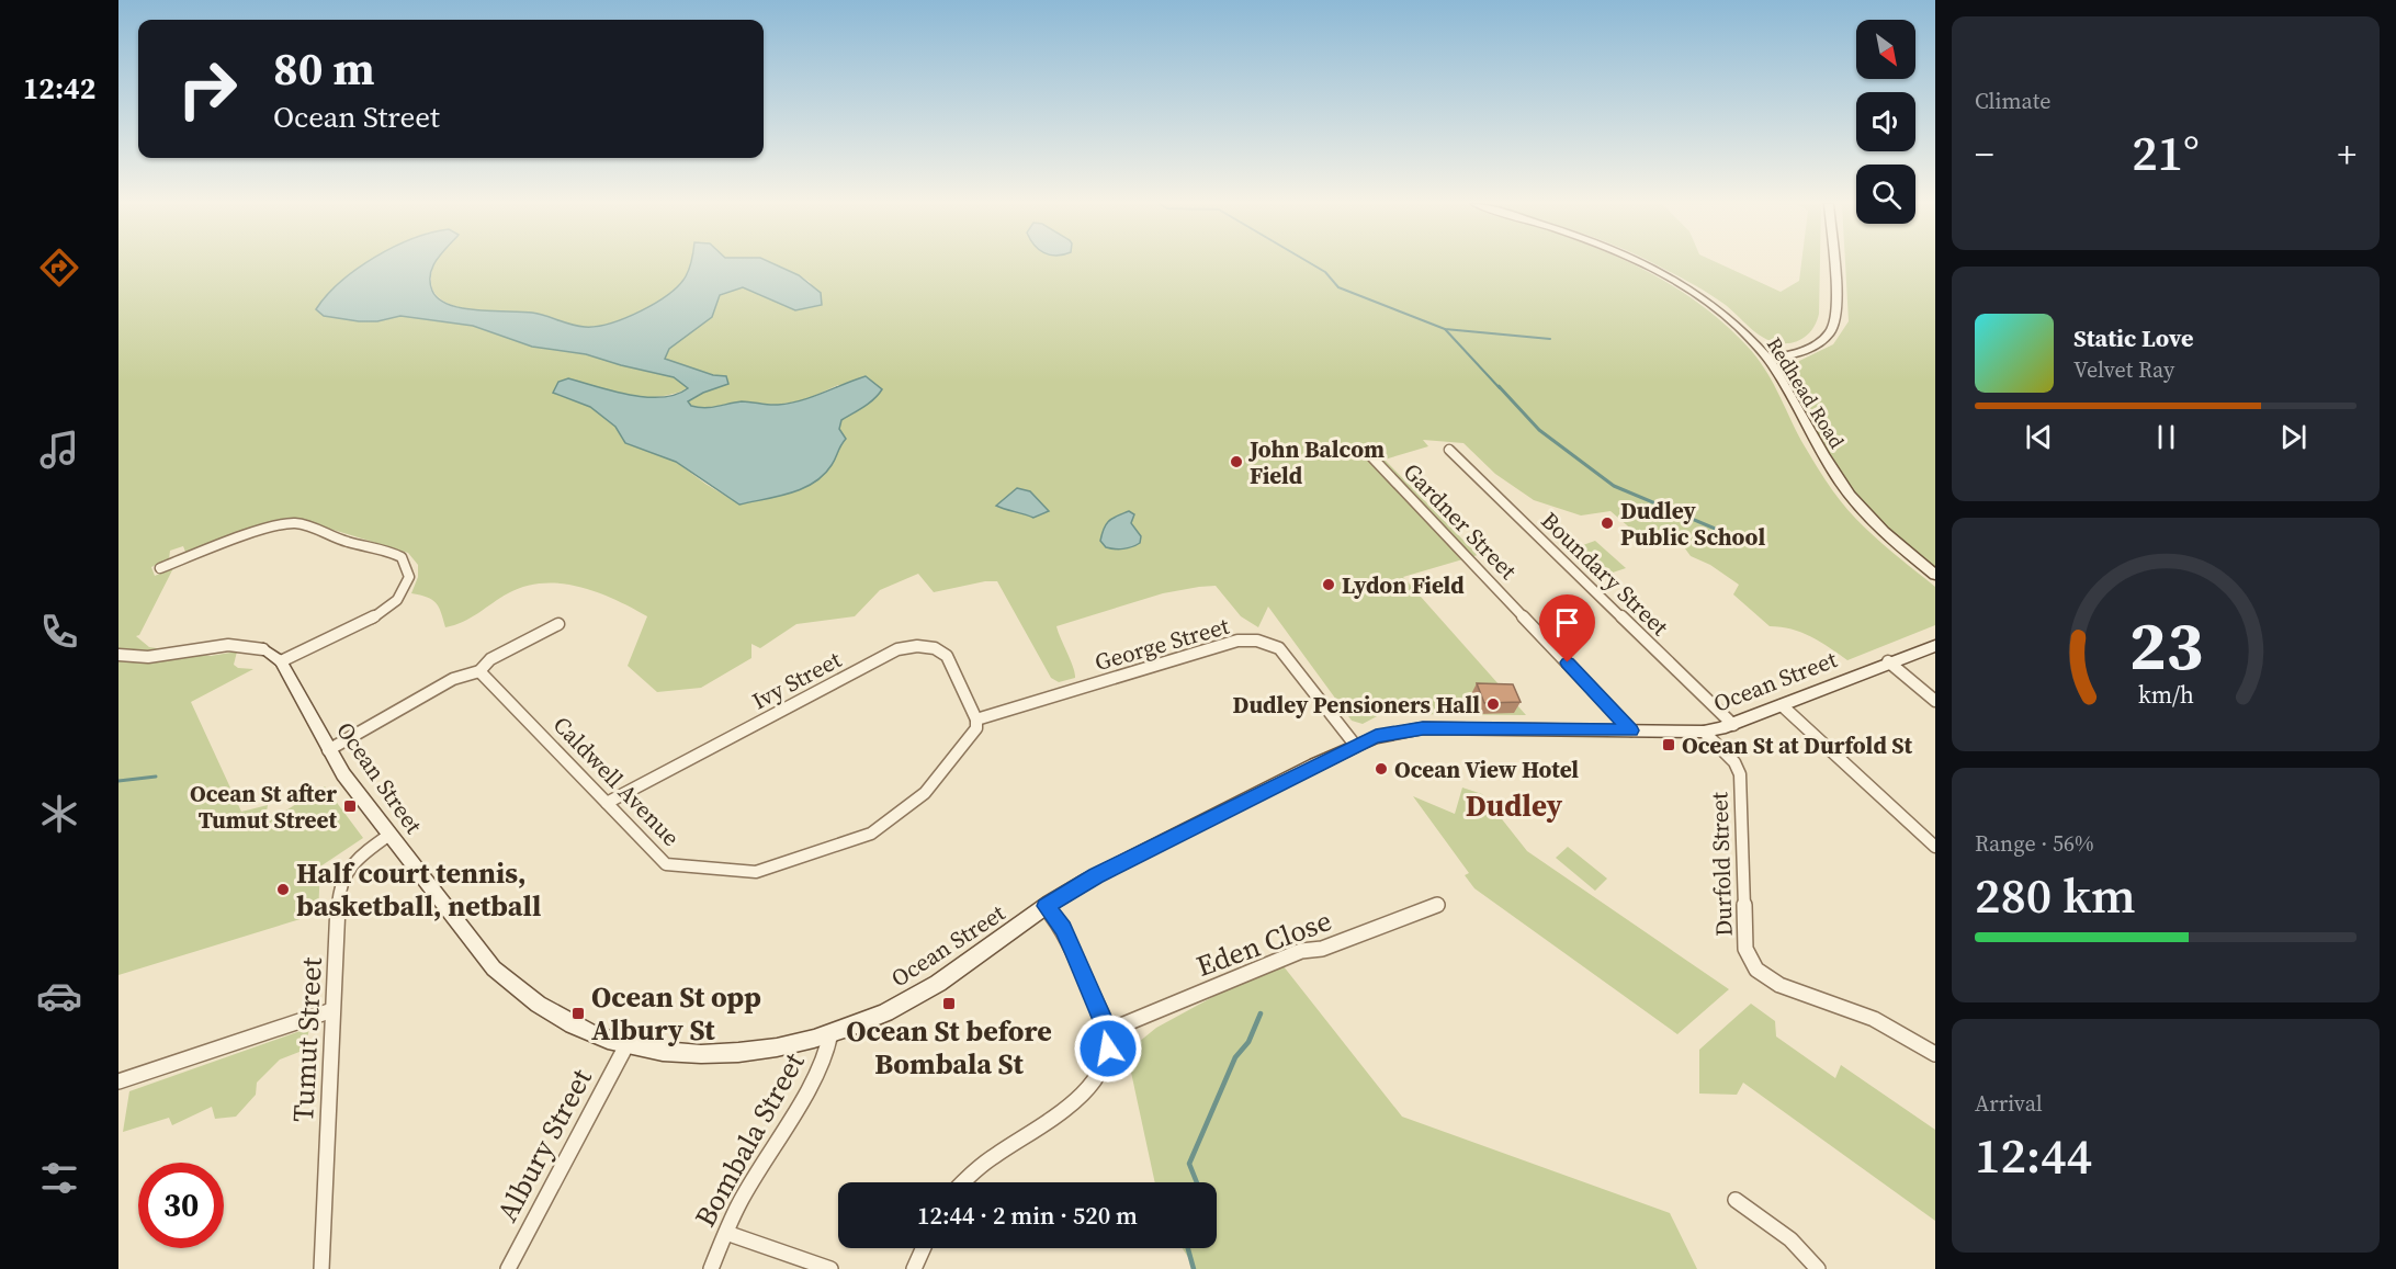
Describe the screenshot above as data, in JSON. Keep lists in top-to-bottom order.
{
  "streets": {
    "street": [
      "Redhead Road",
      "Gardner Street",
      "Boundary Street",
      "George Street",
      "Ivy Street",
      "Ocean Street",
      "Caldwell Avenue",
      "Durfold Street",
      "Eden Close",
      "Tumut Street",
      "Bombala Street",
      "Albury Street"
    ]
  },
  "crossings": [
    ["Gardner Street", "Ocean Street"],
    ["Boundary Street", "Ocean Street"],
    ["George Street", "Ivy Street"],
    ["George Street", "Ocean Street"],
    ["George Street", "Caldwell Avenue"],
    ["Ivy Street", "Caldwell Avenue"],
    ["Ocean Street", "Durfold Street"],
    ["Ocean Street", "Tumut Street"],
    ["Ocean Street", "Bombala Street"],
    ["Ocean Street", "Albury Street"]
  ],
  "districts": ["Dudley"],
  "places": {
    "other": [
      "John Balcom Field",
      "Dudley Public School",
      "Lydon Field",
      "Dudley Pensioners Hall",
      "Ocean View Hotel",
      "Half court tennis, basketball, netball"
    ],
    "transit": [
      "Ocean St at Durfold St",
      "Ocean St after Tumut Street",
      "Ocean St before Bombala St",
      "Ocean St opp Albury St"
    ]
  },
  "north": "bottom right",
  "page": {
    "tabs": "12:42",
    "tile": [
      "Climate",
      ["Range · 56%", "280 km"],
      ["Arrival", "12:44"]
    ],
    "turn": ["80 m", "Ocean Street"],
    "heat": ["−", "21°", "+"],
    "song": ["Static Love", "Velvet Ray"],
    "limit": "30",
    "trip": "12:44 · 2 min · 520 m",
    "gauge": ["23", "km/h"]
  }
}
